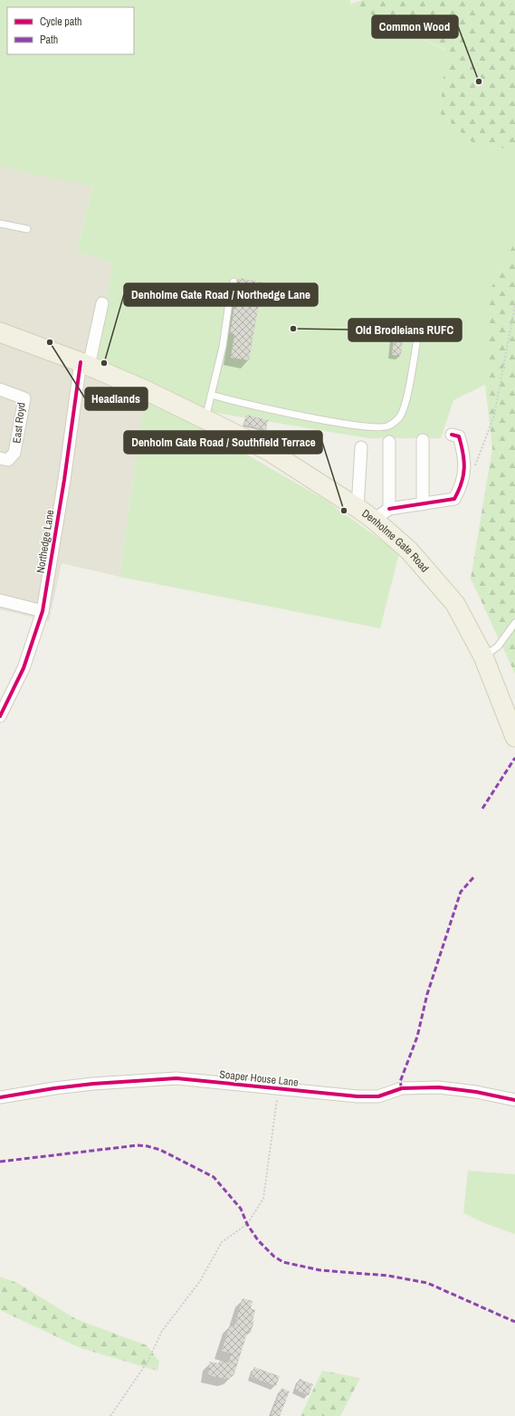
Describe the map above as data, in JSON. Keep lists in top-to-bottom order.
{
  "streets": {
    "main road": ["Denholme Gate Road"],
    "street": ["East Royd", "Northedge Lane", "Soaper House Lane"]
  },
  "crossings": [
    ["Northedge Lane", "Denholme Gate Road"]
  ],
  "places": [
    "Common Wood",
    "Old Brodleians RUFC",
    "Headlands",
    "Denholme Gate Road / Northedge Lane",
    "Denholm Gate Road / Southfield Terrace"
  ],
  "legend": ["Cycle path", "Path"]
}
